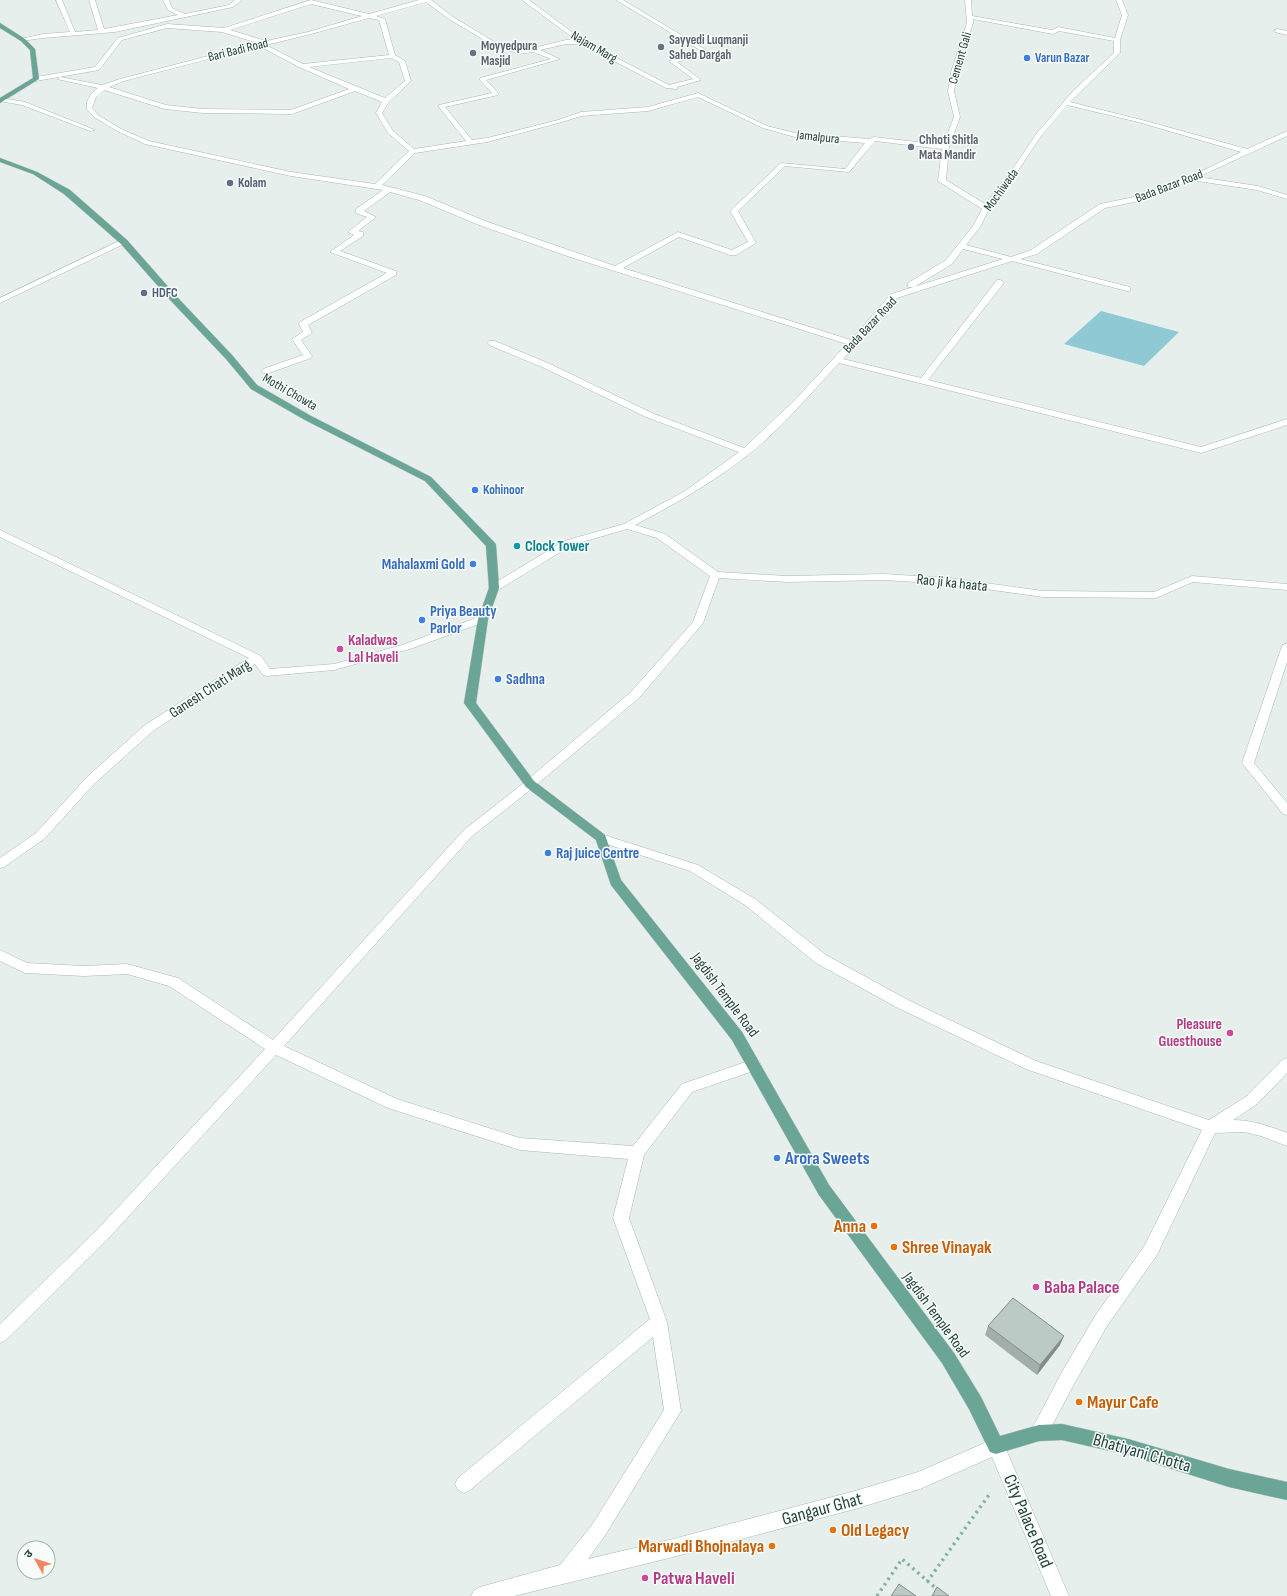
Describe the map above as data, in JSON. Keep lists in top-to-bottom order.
{
  "streets": {
    "main road": ["Mothi Chowta", "Jagdish Temple Road", "Bhatiyani Chotta"],
    "street": [
      "Najam Marg",
      "Bari Badi Road",
      "Cement Gali",
      "Jamalpura",
      "Bada Bazar Road",
      "Mochiwada",
      "Rao ji ka haata",
      "Ganesh Chati Marg",
      "Gangaur Ghat",
      "City Palace Road"
    ]
  },
  "crossings": [
    ["Najam Marg", "Jamalpura"],
    ["Cement Gali", "Jamalpura"],
    ["Cement Gali", "Mochiwada"],
    ["Bada Bazar Road", "Mochiwada"],
    ["Bada Bazar Road", "Mothi Chowta"],
    ["Mothi Chowta", "Ganesh Chati Marg"],
    ["Jagdish Temple Road", "Bhatiyani Chotta"],
    ["Jagdish Temple Road", "Gangaur Ghat"],
    ["Jagdish Temple Road", "City Palace Road"],
    ["Bhatiyani Chotta", "Gangaur Ghat"],
    ["Bhatiyani Chotta", "City Palace Road"],
    ["Gangaur Ghat", "City Palace Road"]
  ],
  "places": [
    "Sayyedi Luqmanji Saheb Dargah",
    "Moyyedpura Masjid",
    "Varun Bazar",
    "Chhoti Shitla Mata Mandir",
    "Kolam",
    "HDFC",
    "Kohinoor",
    "Clock Tower",
    "Mahalaxmi Gold",
    "Priya Beauty Parlor",
    "Kaladwas Lal Haveli",
    "Sadhna",
    "Raj Juice Centre",
    "Pleasure Guesthouse",
    "Arora Sweets",
    "Anna",
    "Shree Vinayak",
    "Baba Palace",
    "Mayur Cafe",
    "Old Legacy",
    "Marwadi Bhojnalaya",
    "Patwa Haveli"
  ],
  "north": "top left"
}
